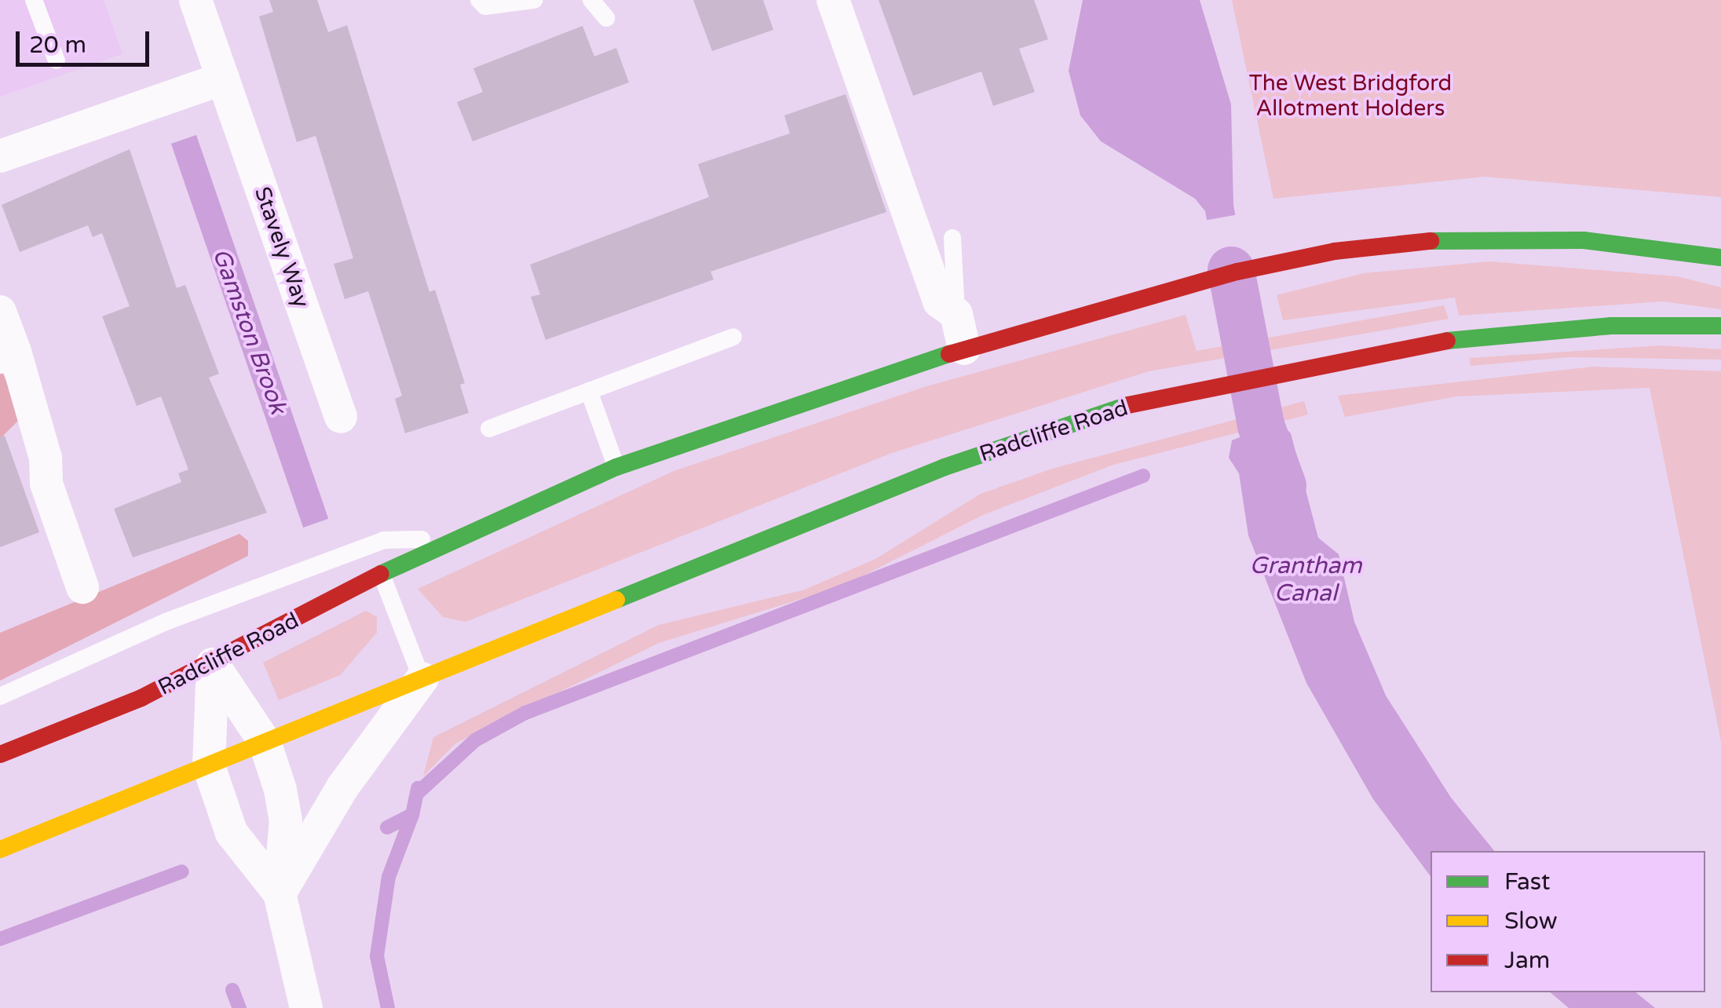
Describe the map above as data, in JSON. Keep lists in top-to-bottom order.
{
  "streets": {
    "highway": ["Radcliffe Road"],
    "street": ["Stavely Way"]
  },
  "water": ["Gamston Brook", "Grantham Canal"],
  "parks": ["The West Bridgford Allotment Holders"],
  "legend": ["Fast", "Slow", "Jam"],
  "scale_bar": "20 m"
}
